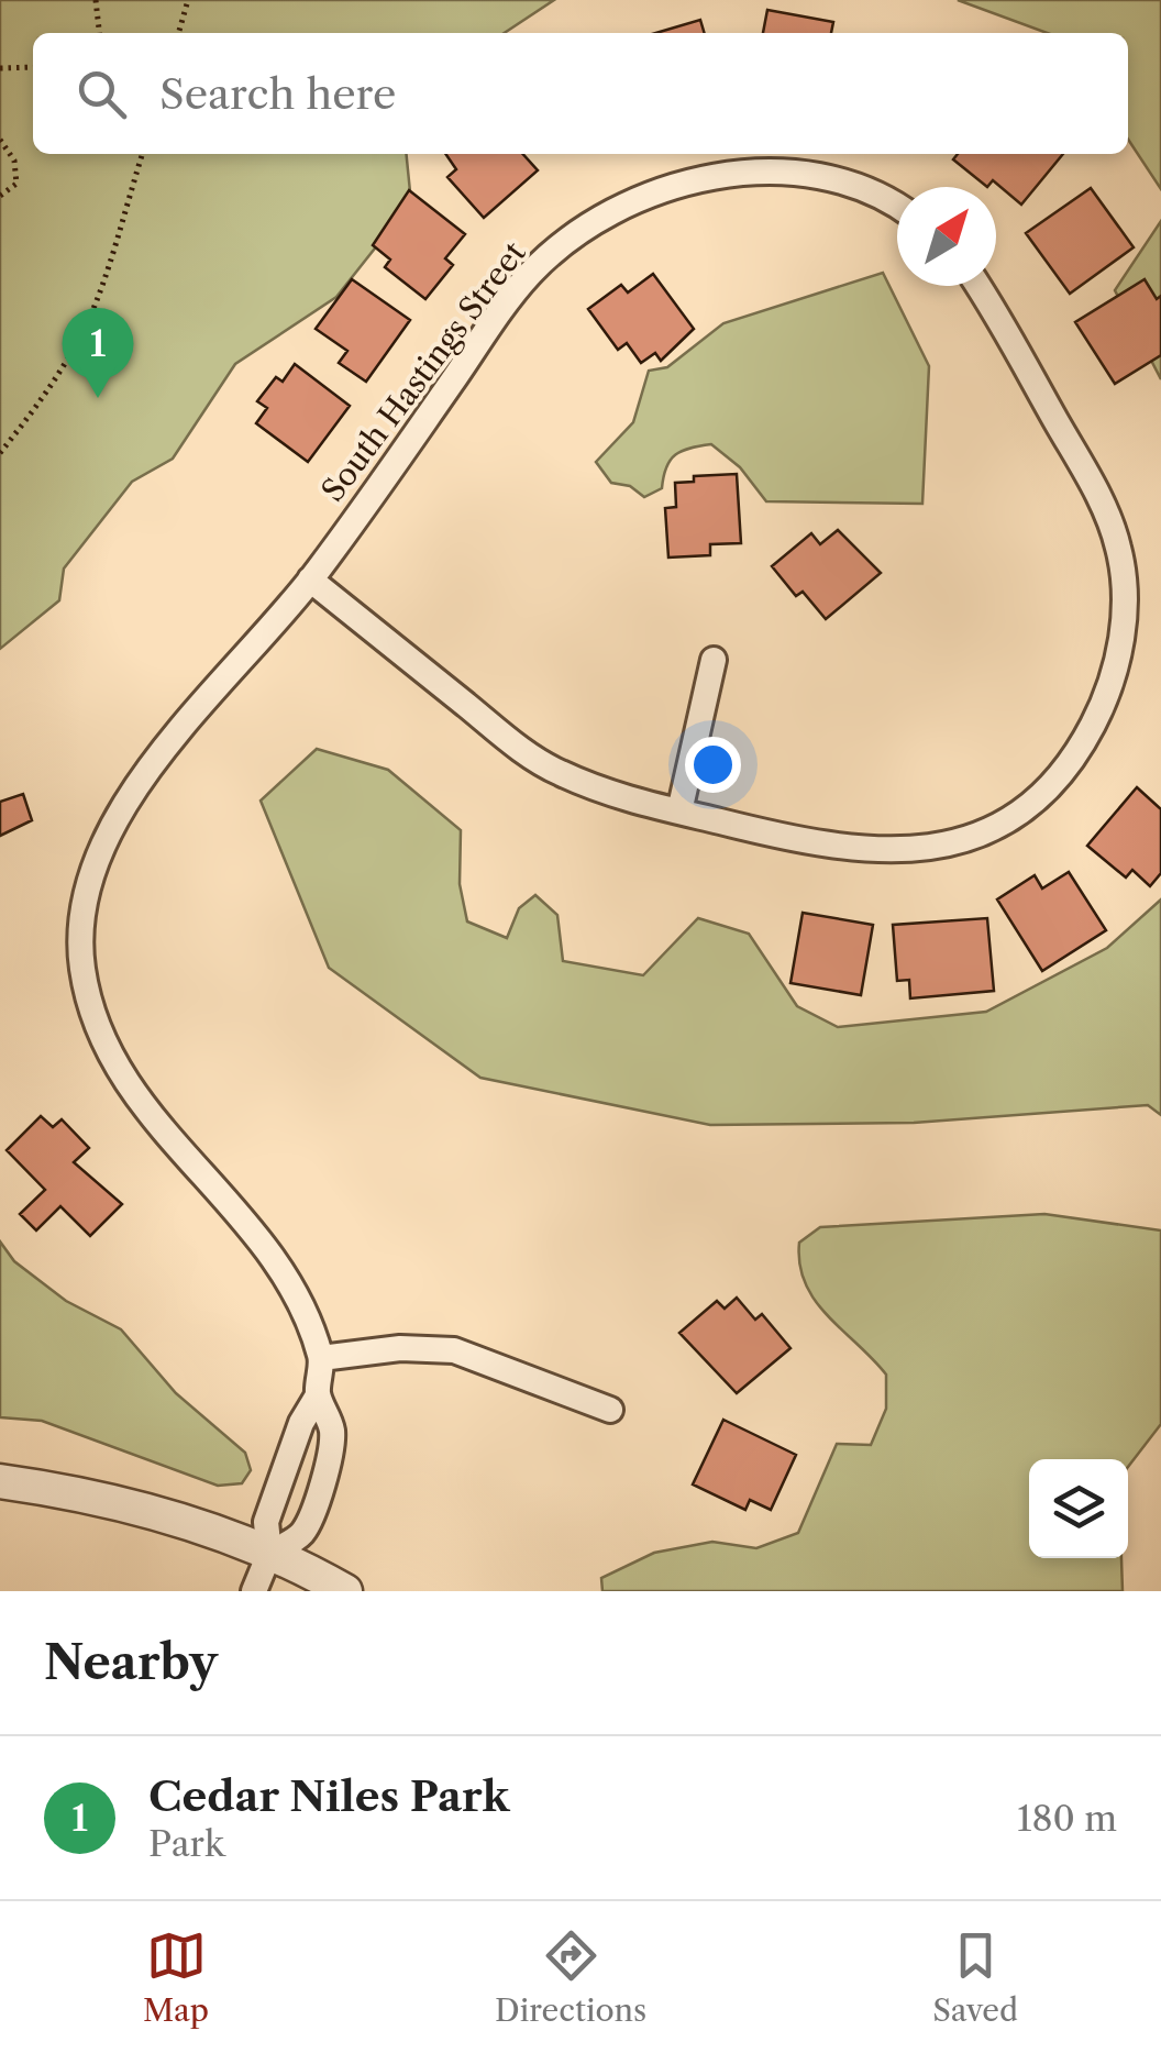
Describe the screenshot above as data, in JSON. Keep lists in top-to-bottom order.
{
  "streets": {
    "street": ["South Hastings Street"]
  },
  "north": "top right",
  "page": {
    "search": "Search here",
    "pins": "1",
    "heading": "Nearby",
    "list": [
      {
        "mark": "1",
        "name": "Cedar Niles Park",
        "note": "Park",
        "value": "180 m"
      }
    ],
    "nav": ["Map", "Directions", "Saved"]
  }
}
